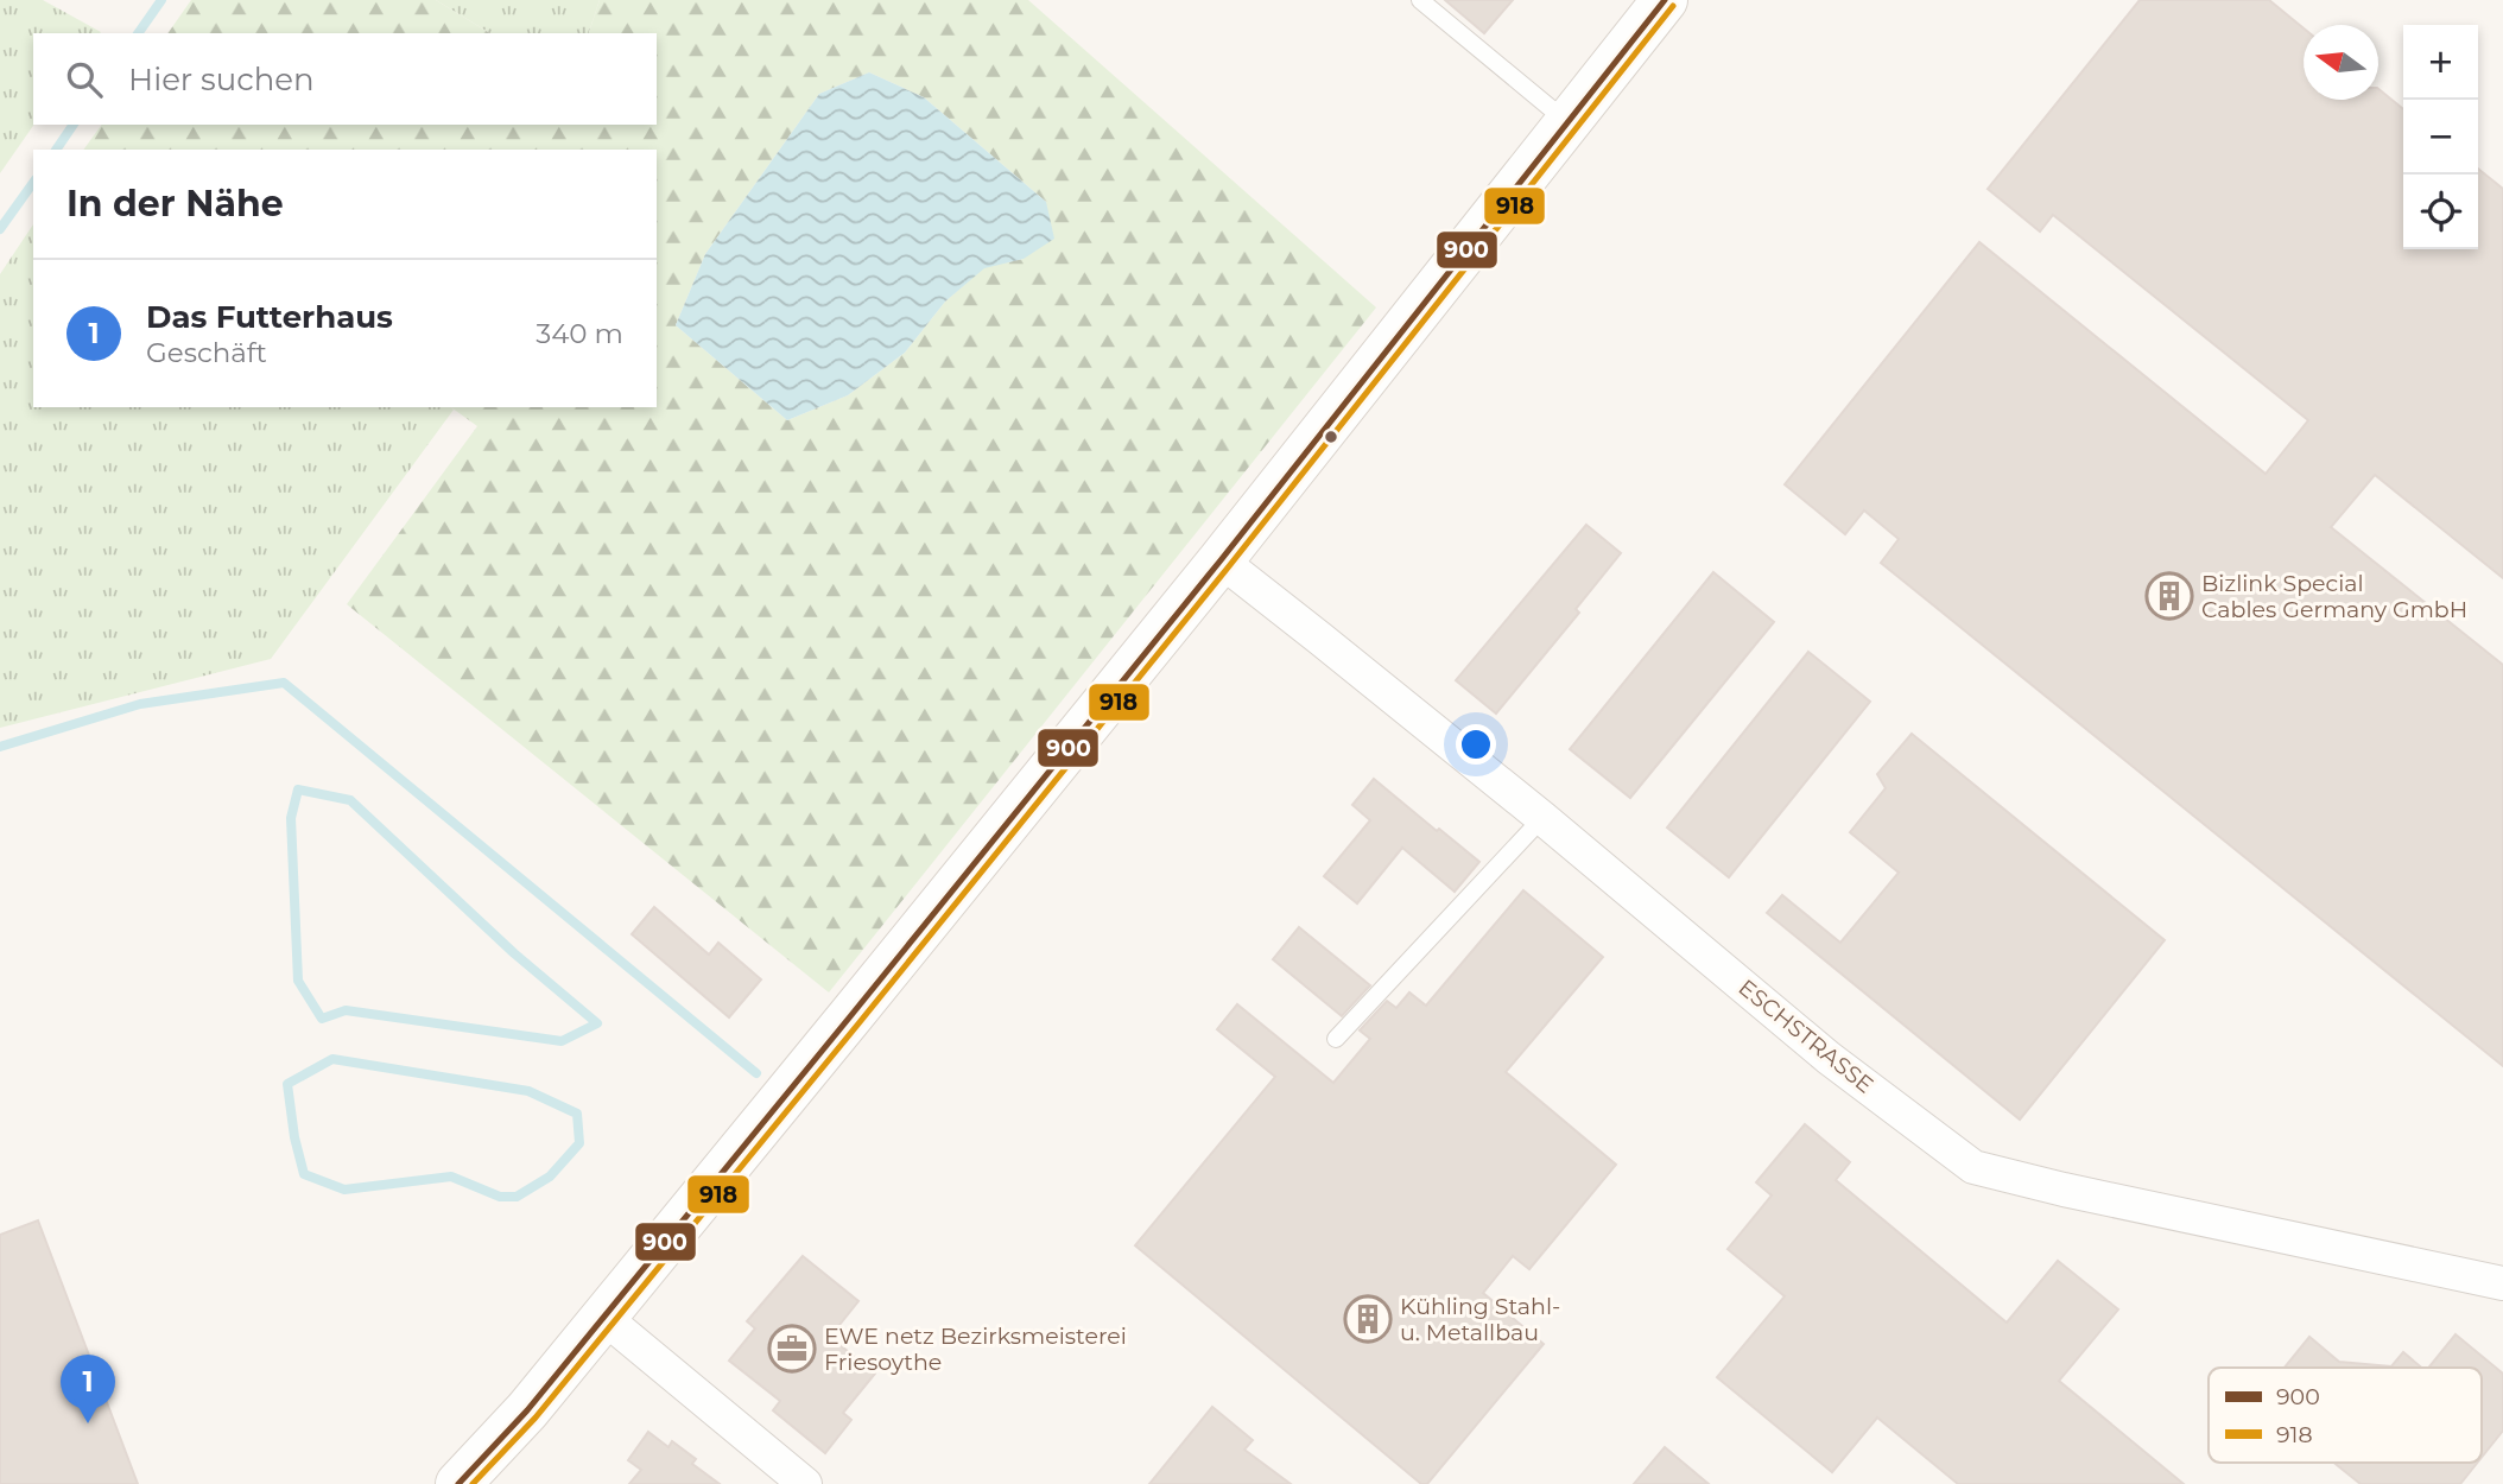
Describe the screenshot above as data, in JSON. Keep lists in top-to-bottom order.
{
  "streets": {
    "street": ["ESCHSTRASSE"]
  },
  "places": {
    "building": ["Bizlink Special Cables Germany GmbH", "Kühling Stahl- u. Metallbau"],
    "office": ["EWE netz Bezirksmeisterei Friesoythe"]
  },
  "lines": ["transit line 900", "transit line 918"],
  "legend": ["900", "918"],
  "north": "left",
  "page": {
    "map_buttons": ["+", "−"],
    "search": "Hier suchen",
    "heading": "In der Nähe",
    "list": [
      {
        "mark": "1",
        "name": "Das Futterhaus",
        "note": "Geschäft",
        "value": "340 m"
      }
    ],
    "pins": "1"
  }
}
